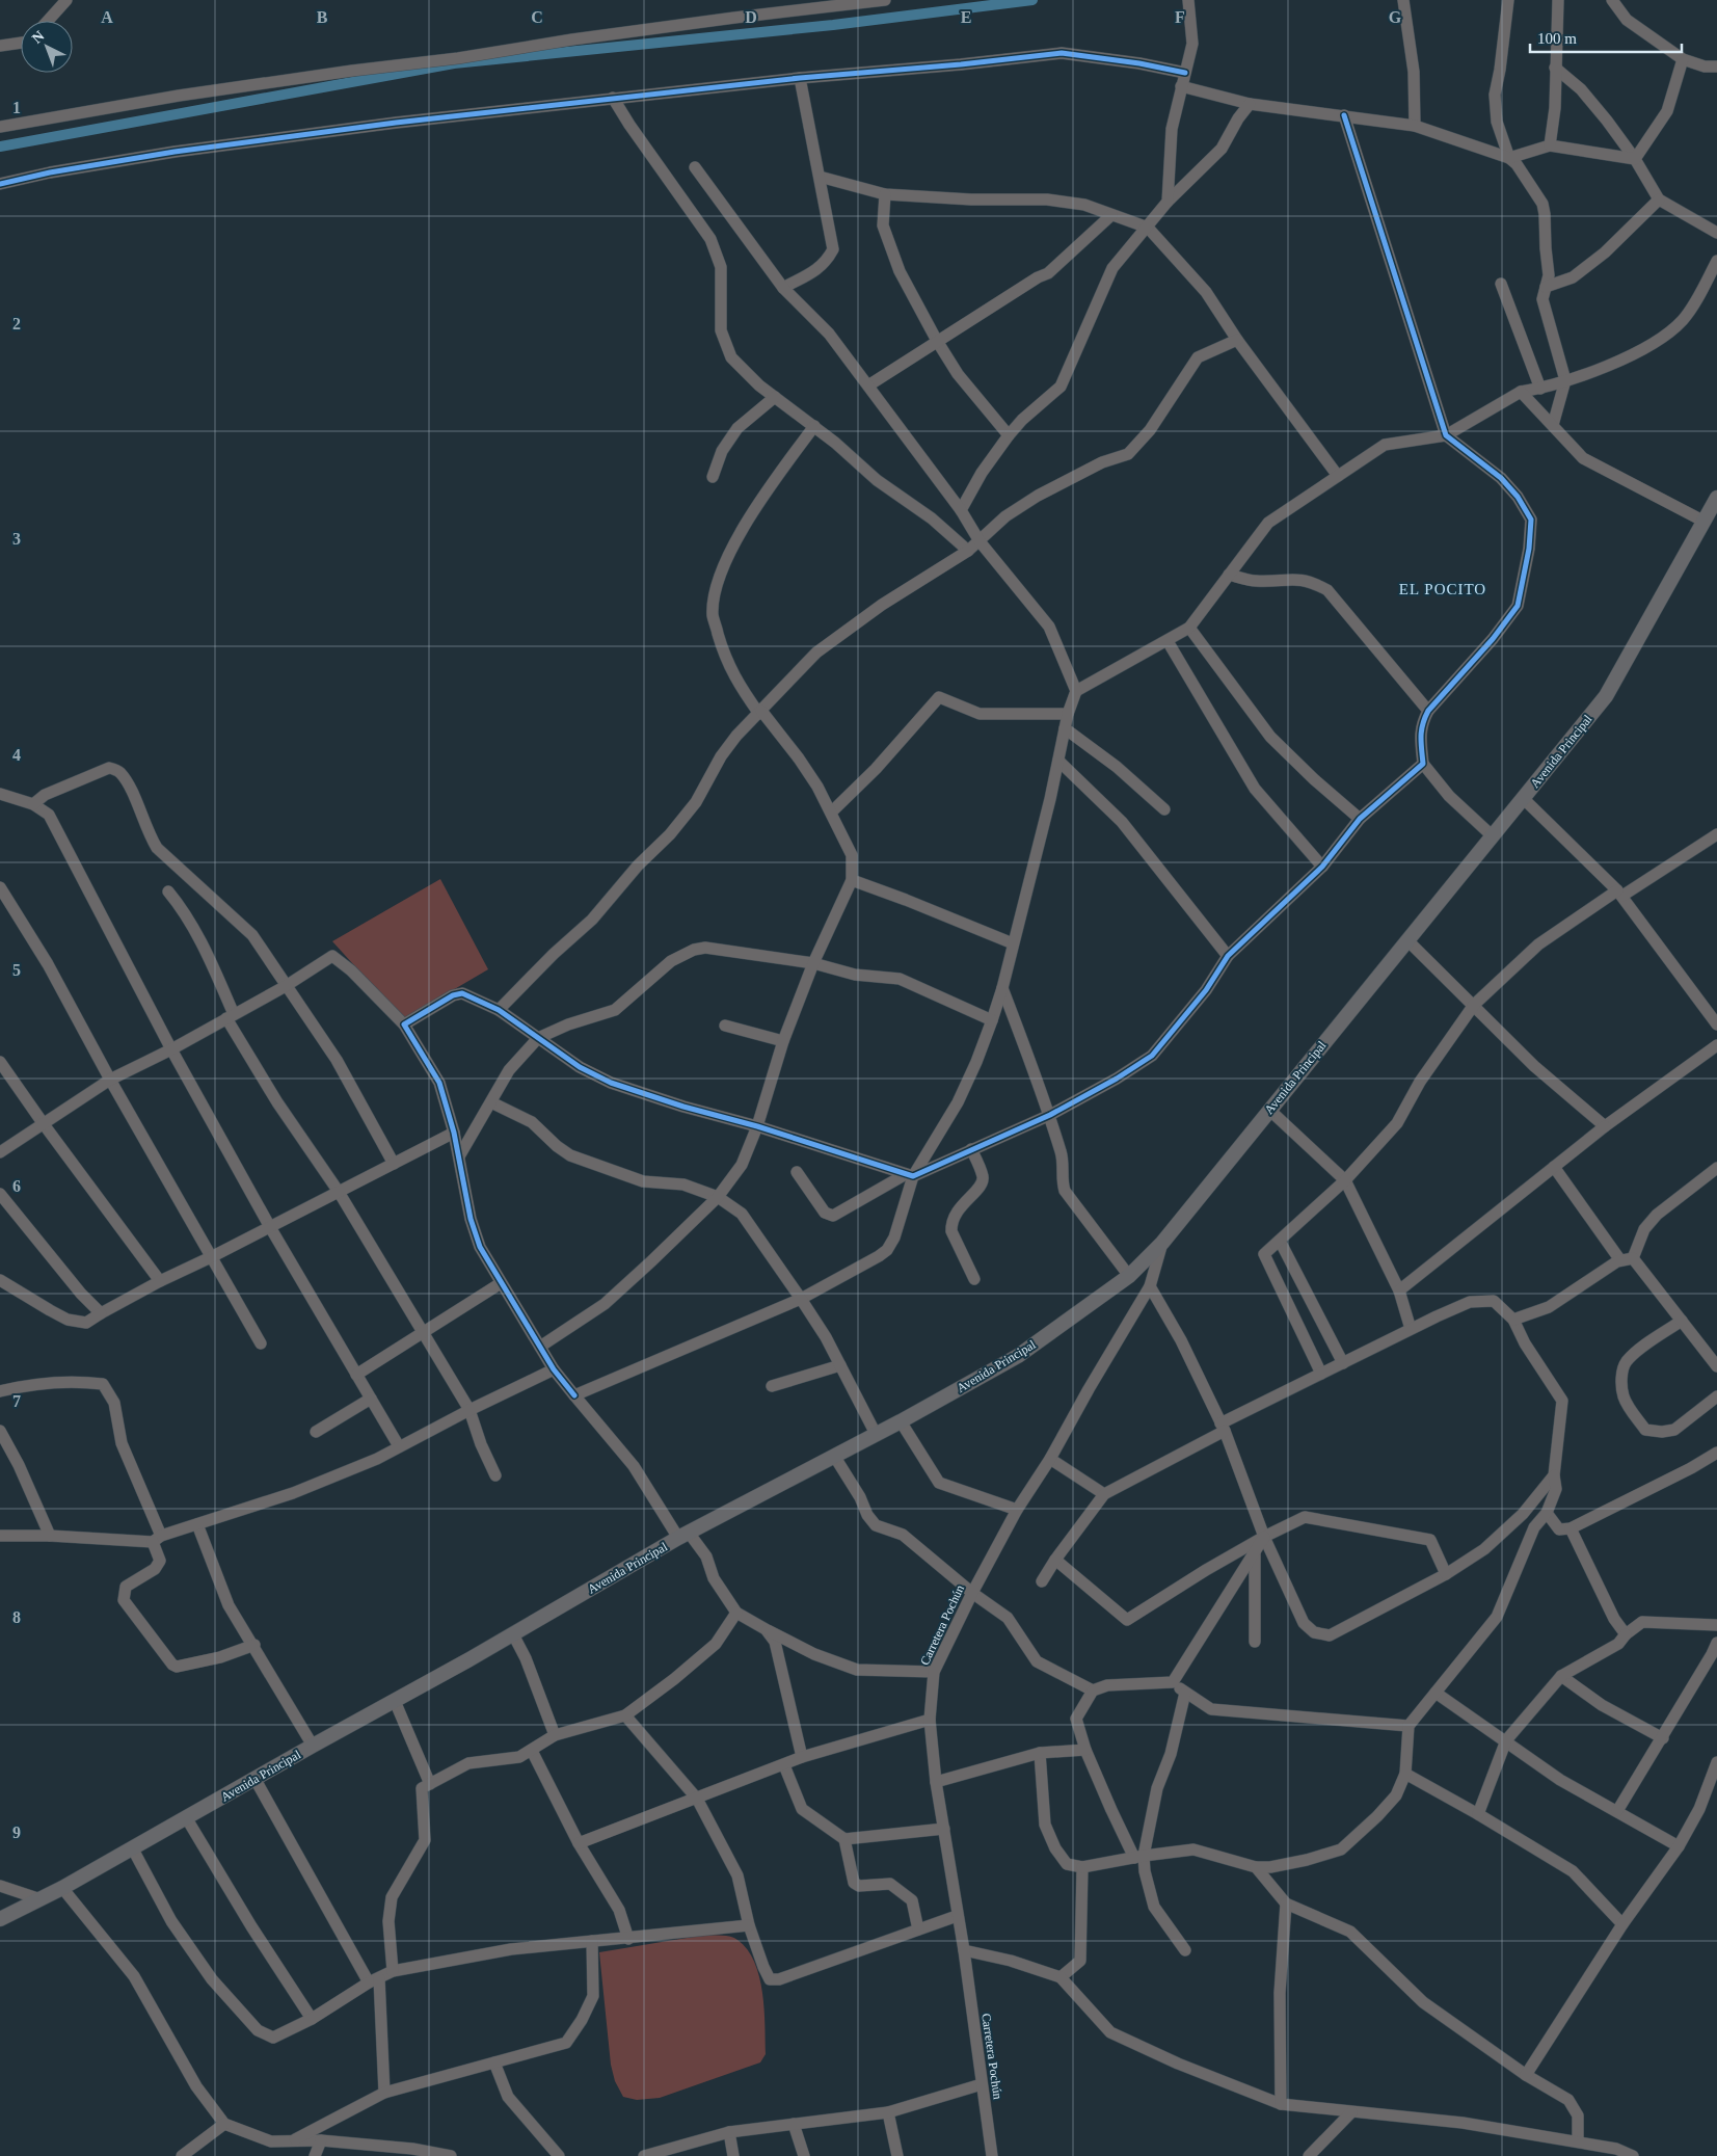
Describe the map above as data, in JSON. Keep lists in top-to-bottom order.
{
  "streets": {
    "main road": ["Avenida Principal"],
    "street": ["Carretera Pochún"]
  },
  "crossings": [
    ["Avenida Principal", "Carretera Pochún"]
  ],
  "districts": ["EL POCITO"],
  "scale_bar": "100 m",
  "north": "top left",
  "grid": {
    "columns": [
      "A",
      "B",
      "C",
      "D",
      "E",
      "F",
      "G"
    ],
    "rows": [
      "1",
      "2",
      "3",
      "4",
      "5",
      "6",
      "7",
      "8",
      "9"
    ]
  }
}
